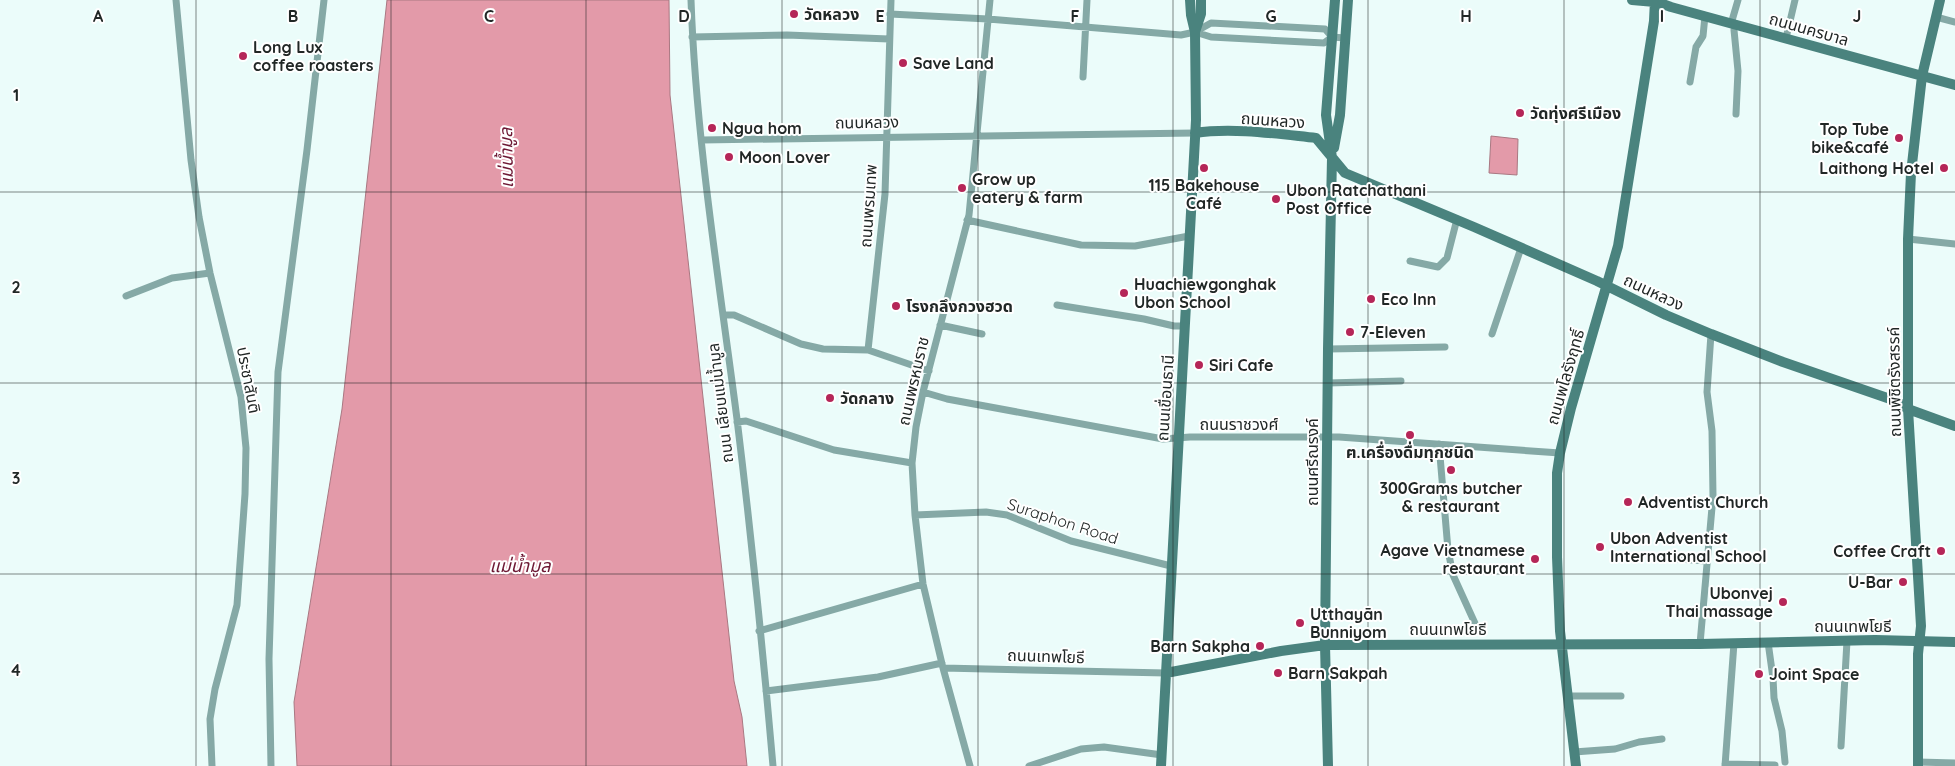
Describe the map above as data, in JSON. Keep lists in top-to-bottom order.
{
  "streets": {
    "street": [
      "ถนนนครบาล",
      "ถนนหลวง",
      "ถนนพรมเทพ",
      "ถนนพโลรังฤทธิ์",
      "ประชาสันติ",
      "ถนนพรหมราช",
      "ถนนพิชิตรังสรรค์",
      "ถนนเขื่อนธานี",
      "ถนน เลียบแม่น้ำมูล",
      "ถนนราชวงศ์",
      "ถนนศรีณรงค์",
      "Suraphon Road",
      "ถนนเทพโยธี"
    ]
  },
  "crossings": [
    ["ถนนนครบาล", "ถนนพโลรังฤทธิ์"],
    ["ถนนนครบาล", "ถนนพิชิตรังสรรค์"],
    ["ถนนหลวง", "ถนนพรมเทพ"],
    ["ถนนหลวง", "ถนนพโลรังฤทธิ์"],
    ["ถนนหลวง", "ถนนพรหมราช"],
    ["ถนนหลวง", "ถนนพิชิตรังสรรค์"],
    ["ถนนหลวง", "ถนนเขื่อนธานี"],
    ["ถนนหลวง", "ถนน เลียบแม่น้ำมูล"],
    ["ถนนหลวง", "ถนนศรีณรงค์"],
    ["ถนนพโลรังฤทธิ์", "ถนนราชวงศ์"],
    ["ถนนพโลรังฤทธิ์", "ถนนเทพโยธี"],
    ["ถนนพรหมราช", "ถนนราชวงศ์"],
    ["ถนนพรหมราช", "Suraphon Road"],
    ["ถนนพรหมราช", "ถนนเทพโยธี"],
    ["ถนนพิชิตรังสรรค์", "ถนนเทพโยธี"],
    ["ถนนเขื่อนธานี", "ถนนราชวงศ์"],
    ["ถนนเขื่อนธานี", "Suraphon Road"],
    ["ถนนเขื่อนธานี", "ถนนเทพโยธี"],
    ["ถนน เลียบแม่น้ำมูล", "ถนนเทพโยธี"],
    ["ถนนราชวงศ์", "ถนนศรีณรงค์"],
    ["ถนนศรีณรงค์", "ถนนเทพโยธี"]
  ],
  "water": ["แม่น้ำมูล"],
  "places": [
    "วัดหลวง",
    "Long Lux coffee roasters",
    "Save Land",
    "วัดทุ่งศรีเมือง",
    "Ngua hom",
    "Top Tube bike&café",
    "Moon Lover",
    "115 Bakehouse Café",
    "Laithong Hotel",
    "Grow up eatery & farm",
    "Ubon Ratchathani Post Office",
    "Huachiewgonghak Ubon School",
    "Eco Inn",
    "โรงกลึงกวงฮวด",
    "7-Eleven",
    "Siri Cafe",
    "วัดกลาง",
    "ฅ.เครื่องดื่มทุกชนิด",
    "300Grams butcher & restaurant",
    "Adventist Church",
    "Ubon Adventist International School",
    "Coffee Craft",
    "Agave Vietnamese restaurant",
    "U-Bar",
    "Ubonvej Thai massage",
    "Utthayān Bunniyom",
    "Barn Sakpha",
    "Barn Sakpah",
    "Joint Space"
  ],
  "grid": {
    "columns": [
      "A",
      "B",
      "C",
      "D",
      "E",
      "F",
      "G",
      "H",
      "I",
      "J"
    ],
    "rows": [
      "1",
      "2",
      "3",
      "4"
    ]
  }
}
